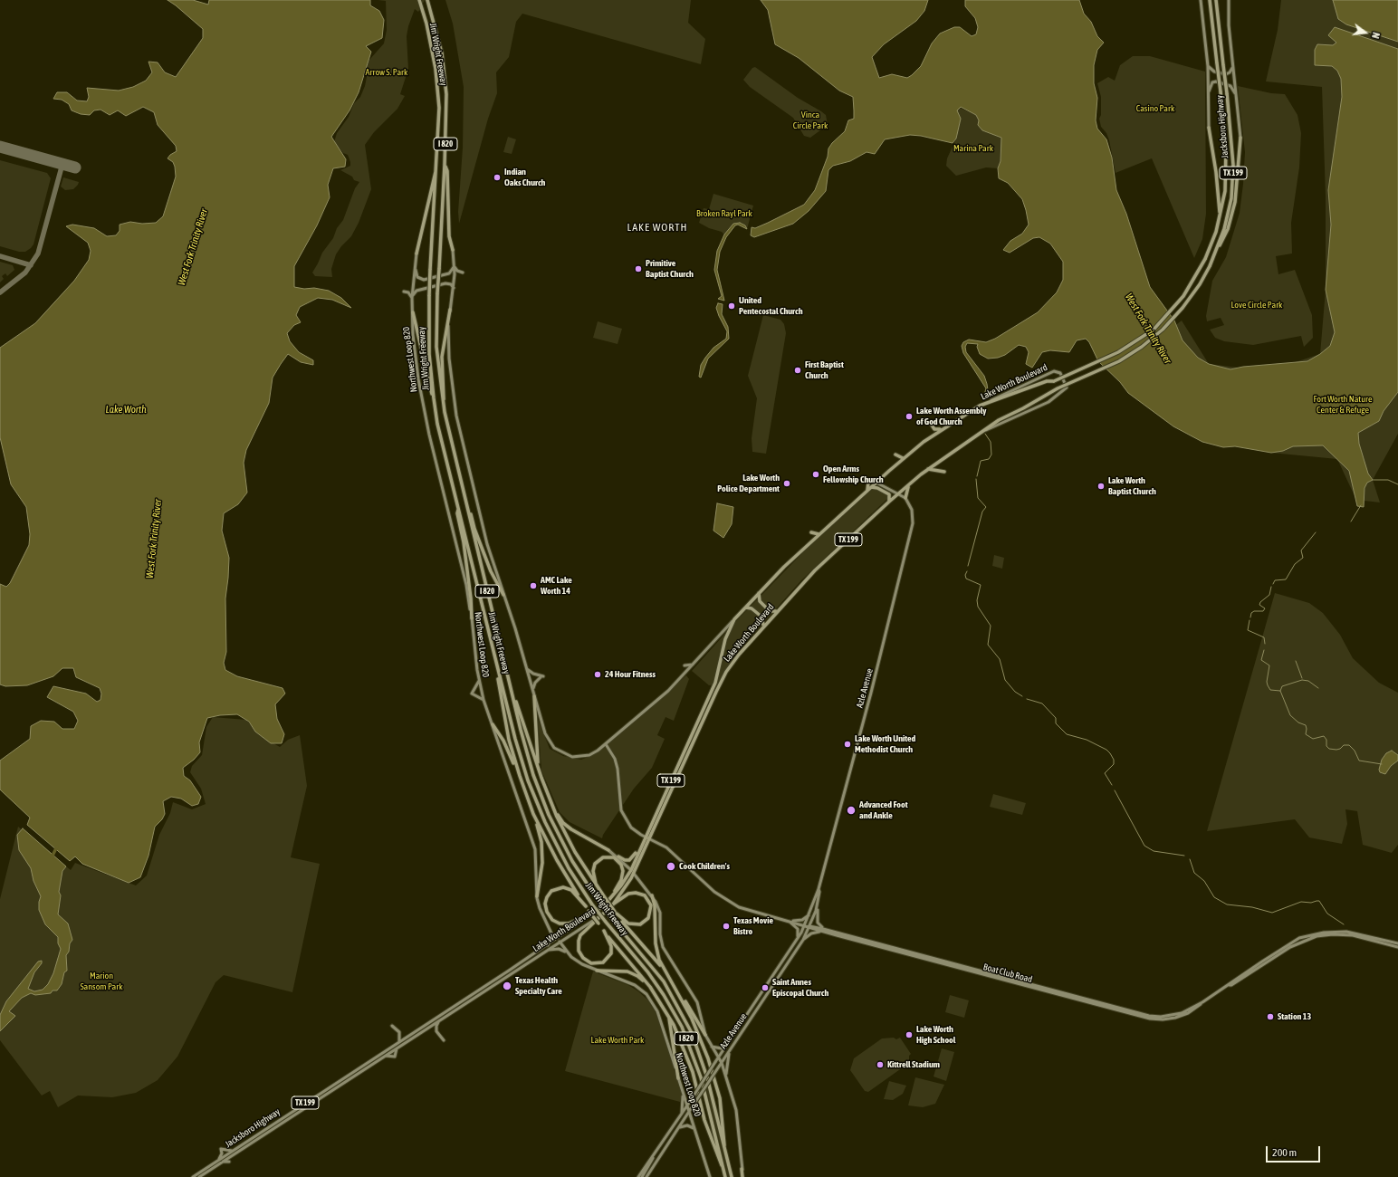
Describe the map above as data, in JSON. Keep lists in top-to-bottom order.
{
  "streets": {
    "highway": [
      "Jim Wright Freeway",
      "Jacksboro Highway",
      "I 820",
      "TX 199",
      "Lake Worth Boulevard"
    ],
    "main road": ["Northwest Loop 820", "Azle Avenue", "Boat Club Road"]
  },
  "crossings": [
    ["Jacksboro Highway", "TX 199"],
    ["Jacksboro Highway", "Lake Worth Boulevard"],
    ["TX 199", "Lake Worth Boulevard"],
    ["Northwest Loop 820", "Lake Worth Boulevard"],
    ["Northwest Loop 820", "Azle Avenue"],
    ["Lake Worth Boulevard", "Boat Club Road"],
    ["Azle Avenue", "Boat Club Road"]
  ],
  "districts": ["LAKE WORTH"],
  "water": ["West Fork Trinity River", "Lake Worth"],
  "parks": [
    "Arrow S. Park",
    "Casino Park",
    "Vinca Circle Park",
    "Marina Park",
    "Broken Rayl Park",
    "Love Circle Park",
    "Fort Worth Nature Center & Refuge",
    "Marion Sansom Park",
    "Lake Worth Park"
  ],
  "places": [
    "Indian Oaks Church",
    "Primitive Baptist Church",
    "United Pentecostal Church",
    "First Baptist Church",
    "Lake Worth Assembly of God Church",
    "Open Arms Fellowship Church",
    "Lake Worth Police Department",
    "Lake Worth Baptist Church",
    "AMC Lake Worth 14",
    "24 Hour Fitness",
    "Lake Worth United Methodist Church",
    "Advanced Foot and Ankle",
    "Cook Children's",
    "Texas Movie Bistro",
    "Texas Health Specialty Care",
    "Saint Annes Episcopal Church",
    "Station 13",
    "Lake Worth High School",
    "Kittrell Stadium"
  ],
  "scale_bar": "200 m",
  "north": "right"
}
